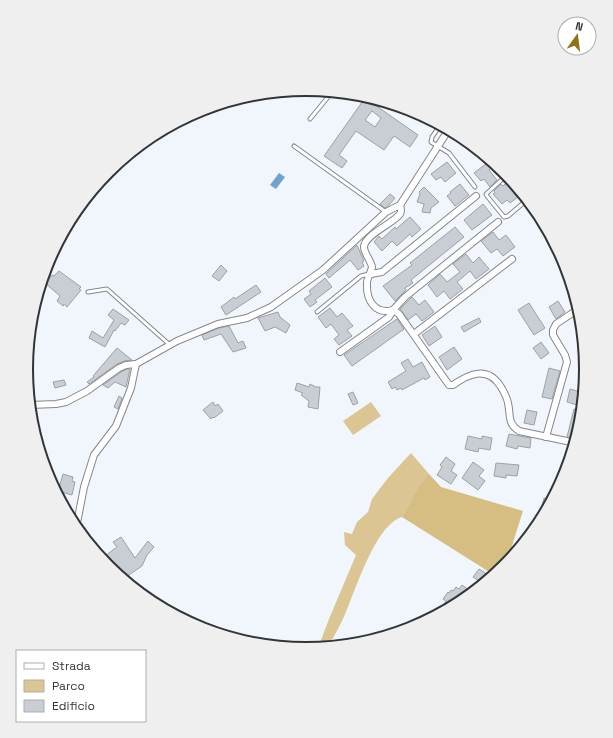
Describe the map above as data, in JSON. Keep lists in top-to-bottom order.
{
  "legend": ["Strada", "Parco", "Edificio"],
  "north": "top"
}
